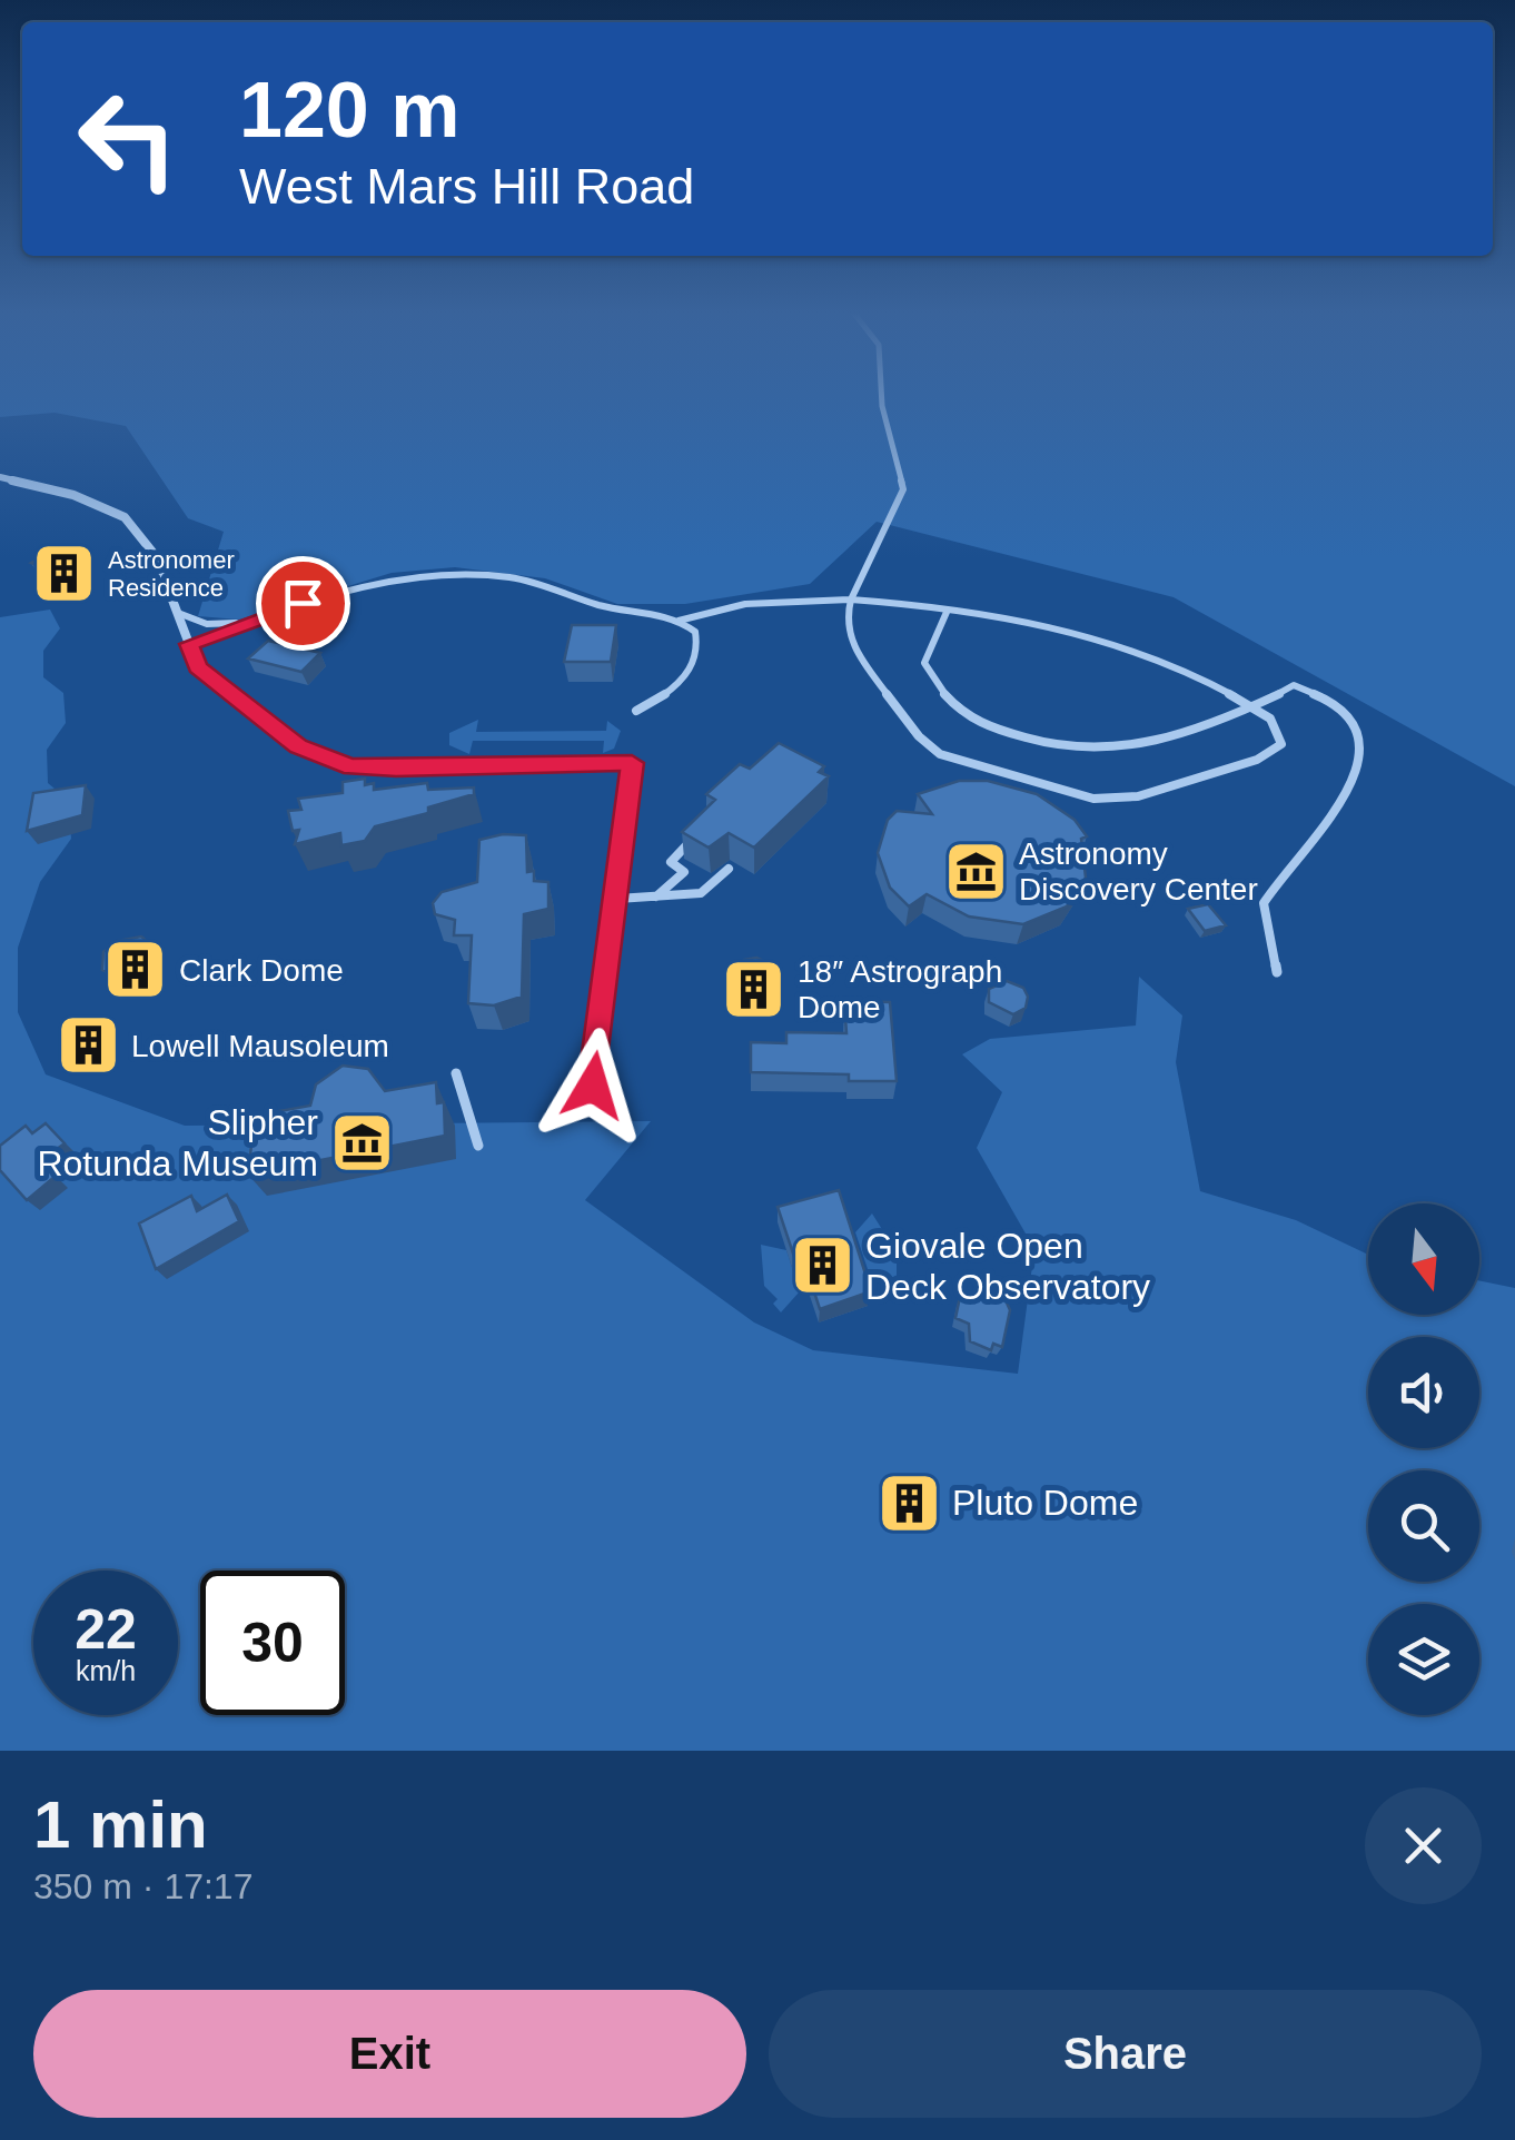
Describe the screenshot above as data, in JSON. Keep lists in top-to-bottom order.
{
  "places": {
    "building": [
      "Astronomer Residence",
      "Clark Dome",
      "18″ Astrograph Dome",
      "Lowell Mausoleum",
      "Giovale Open Deck Observatory",
      "Pluto Dome"
    ],
    "museum": ["Astronomy Discovery Center", "Slipher Rotunda Museum"]
  },
  "north": "bottom",
  "page": {
    "turn": ["120 m", "West Mars Hill Road"],
    "speed": "22 km/h",
    "limit": "30",
    "heading": ["1 min", "350 m · 17:17"],
    "buttons": ["Exit", "Share"]
  }
}
